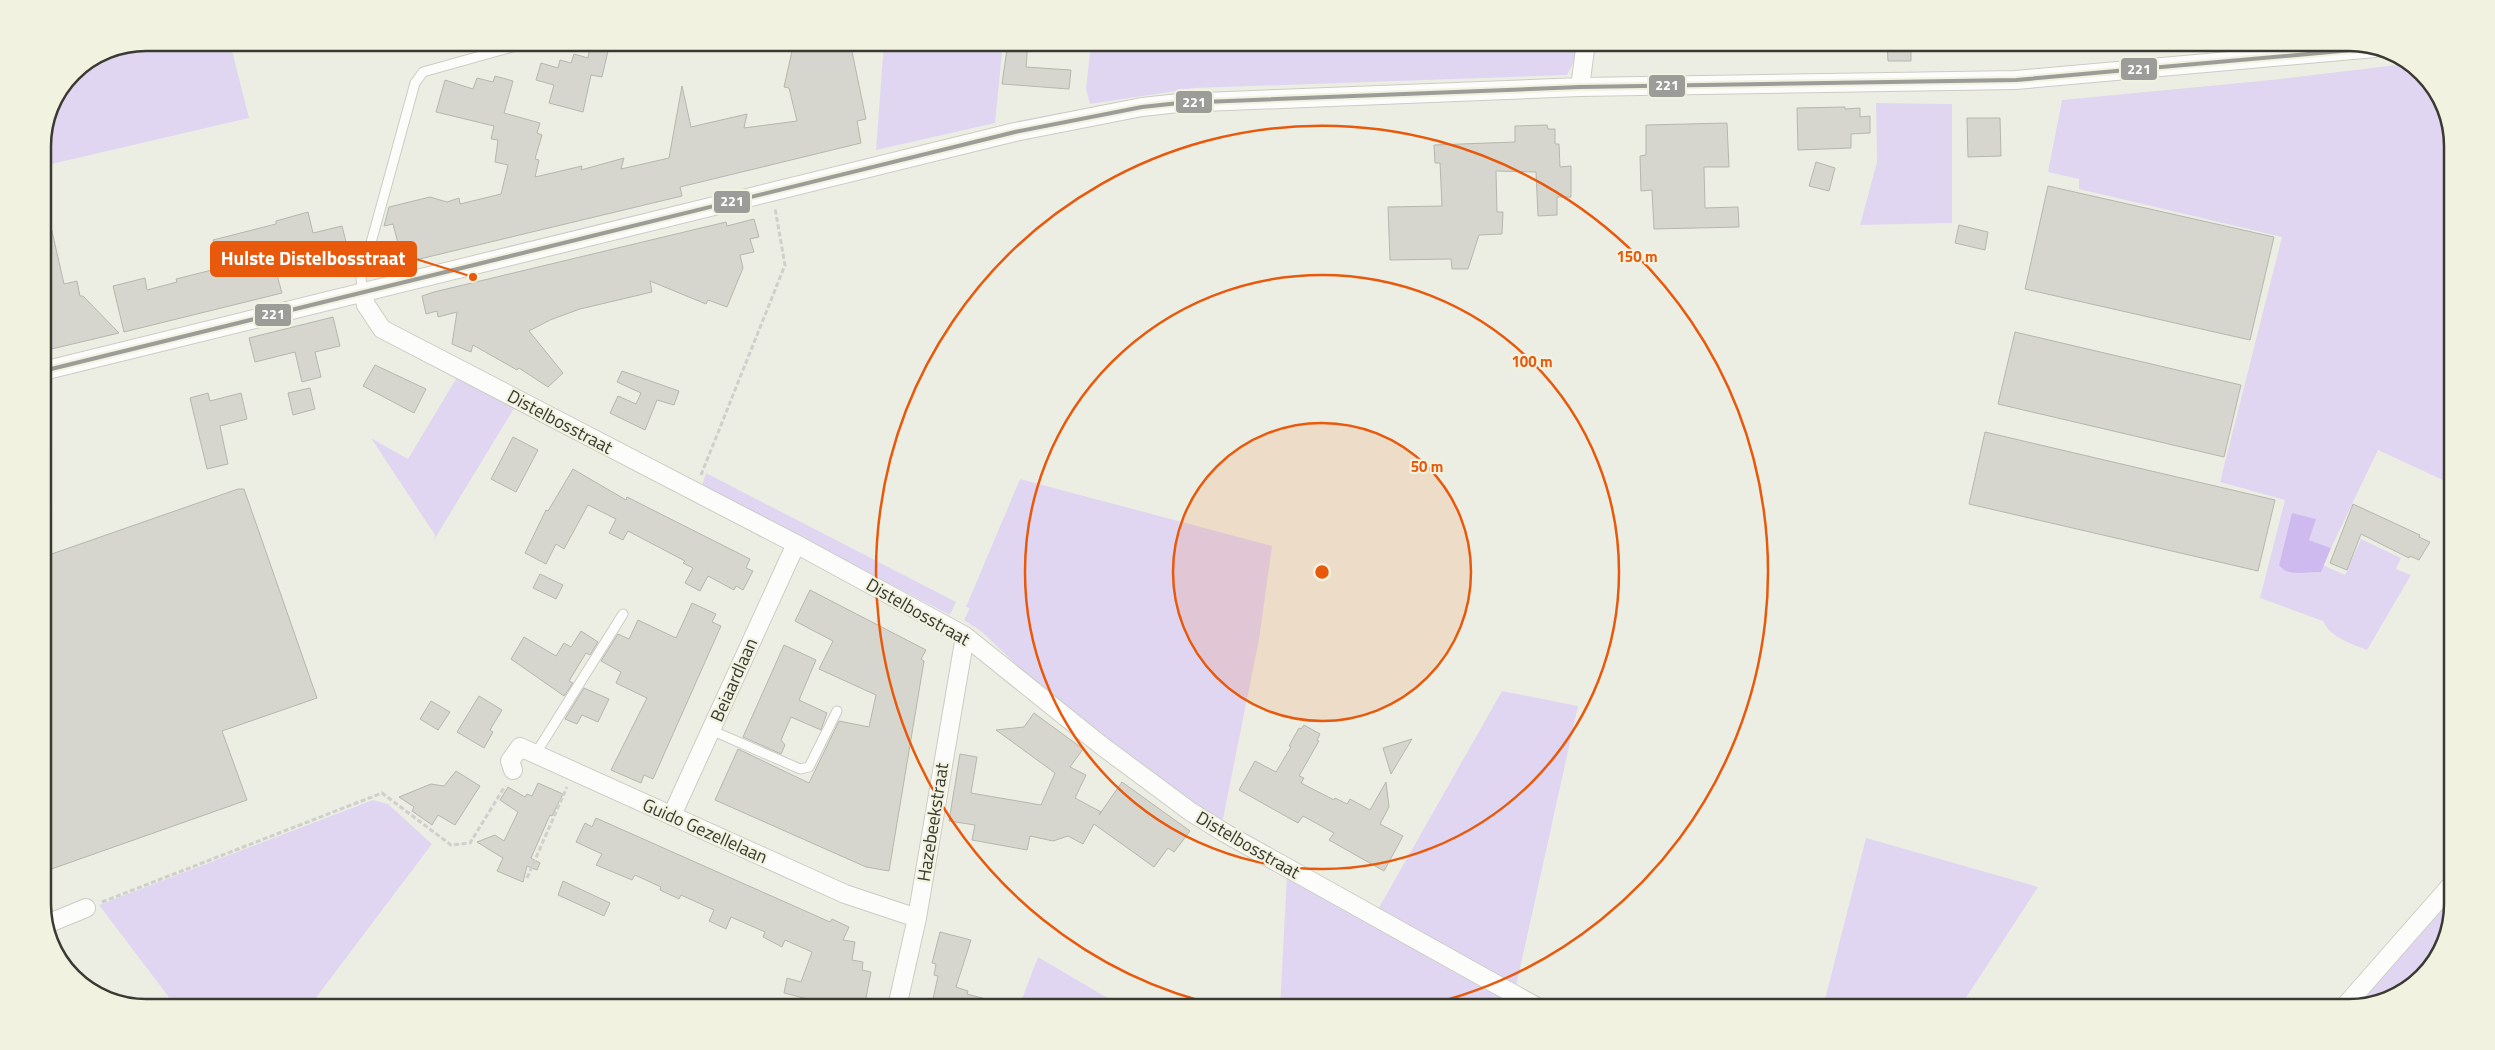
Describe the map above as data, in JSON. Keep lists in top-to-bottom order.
{
  "streets": {
    "street": [
      "Distelbosstraat",
      "Beiaardlaan",
      "Hazebeekstraat",
      "Guido Gezellelaan"
    ]
  },
  "crossings": [
    ["Distelbosstraat", "Beiaardlaan"],
    ["Distelbosstraat", "Hazebeekstraat"],
    ["Beiaardlaan", "Guido Gezellelaan"],
    ["Hazebeekstraat", "Guido Gezellelaan"]
  ],
  "places": ["Hulste Distelbosstraat"],
  "lines": ["transit line 221"],
  "rings": ["150 m", "100 m", "50 m"]
}
